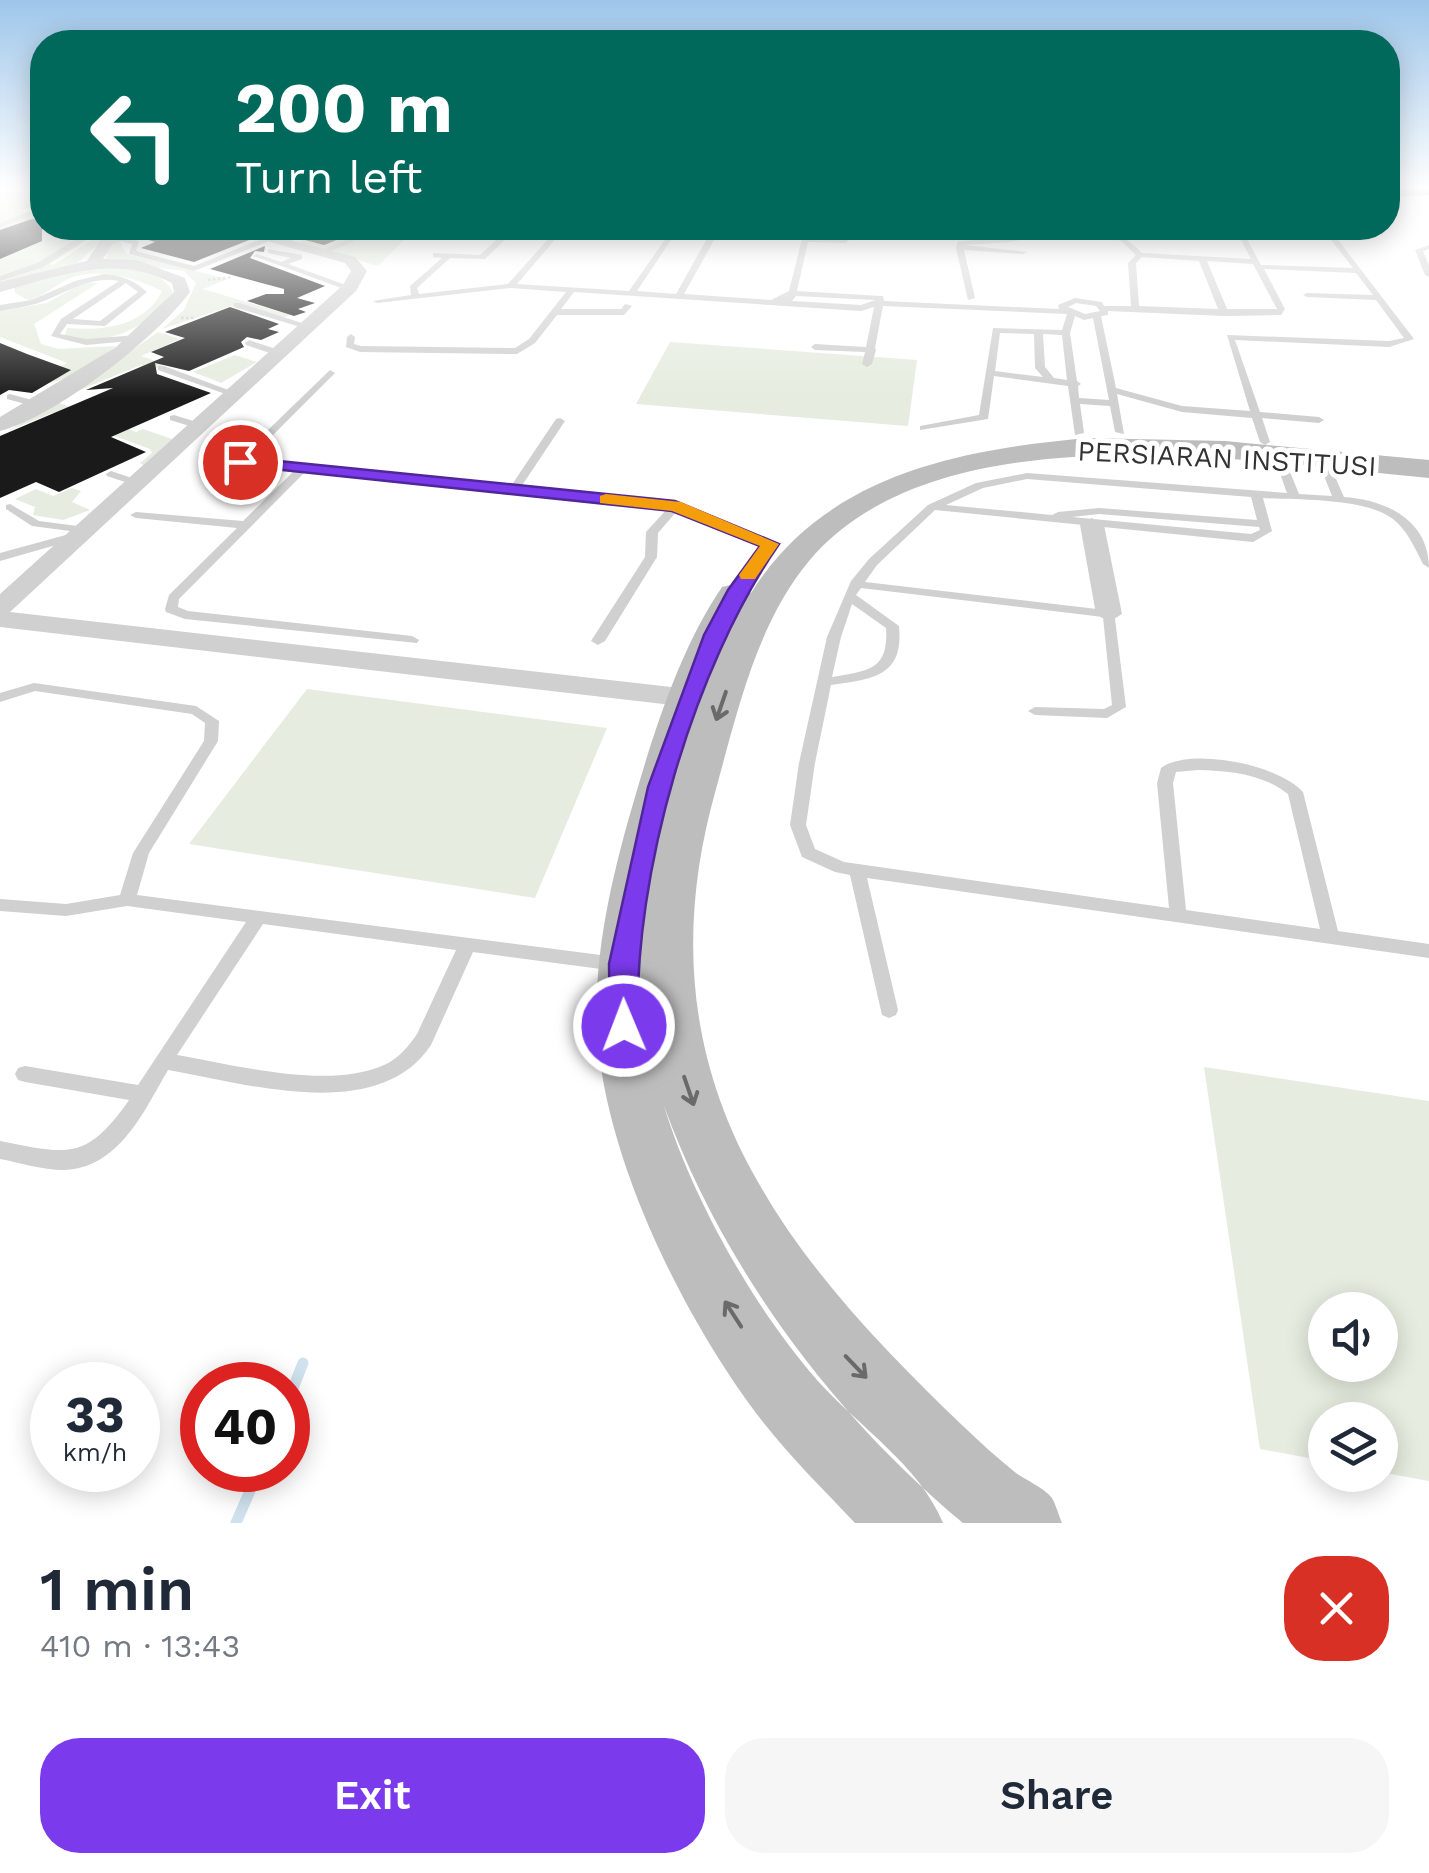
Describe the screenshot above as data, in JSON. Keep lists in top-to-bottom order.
{
  "streets": {
    "street": ["PERSIARAN INSTITUSI"]
  },
  "page": {
    "turn": ["200 m", "Turn left"],
    "speed": "33 km/h",
    "limit": "40",
    "heading": ["1 min", "410 m · 13:43"],
    "buttons": ["Exit", "Share"]
  }
}
